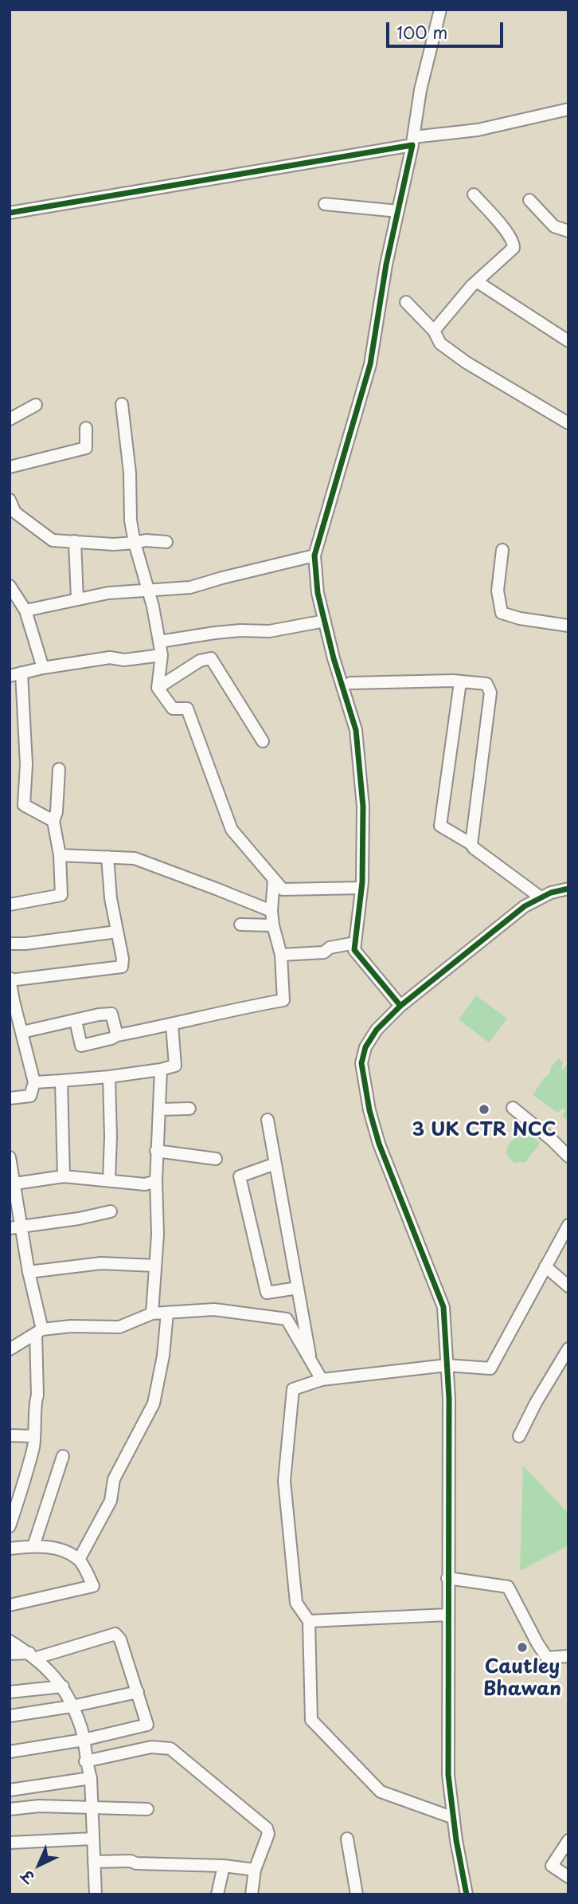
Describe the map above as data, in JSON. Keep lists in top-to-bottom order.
{
  "places": ["3 UK CTR NCC", "Cautley Bhawan"],
  "scale_bar": "100 m",
  "north": "bottom left"
}
